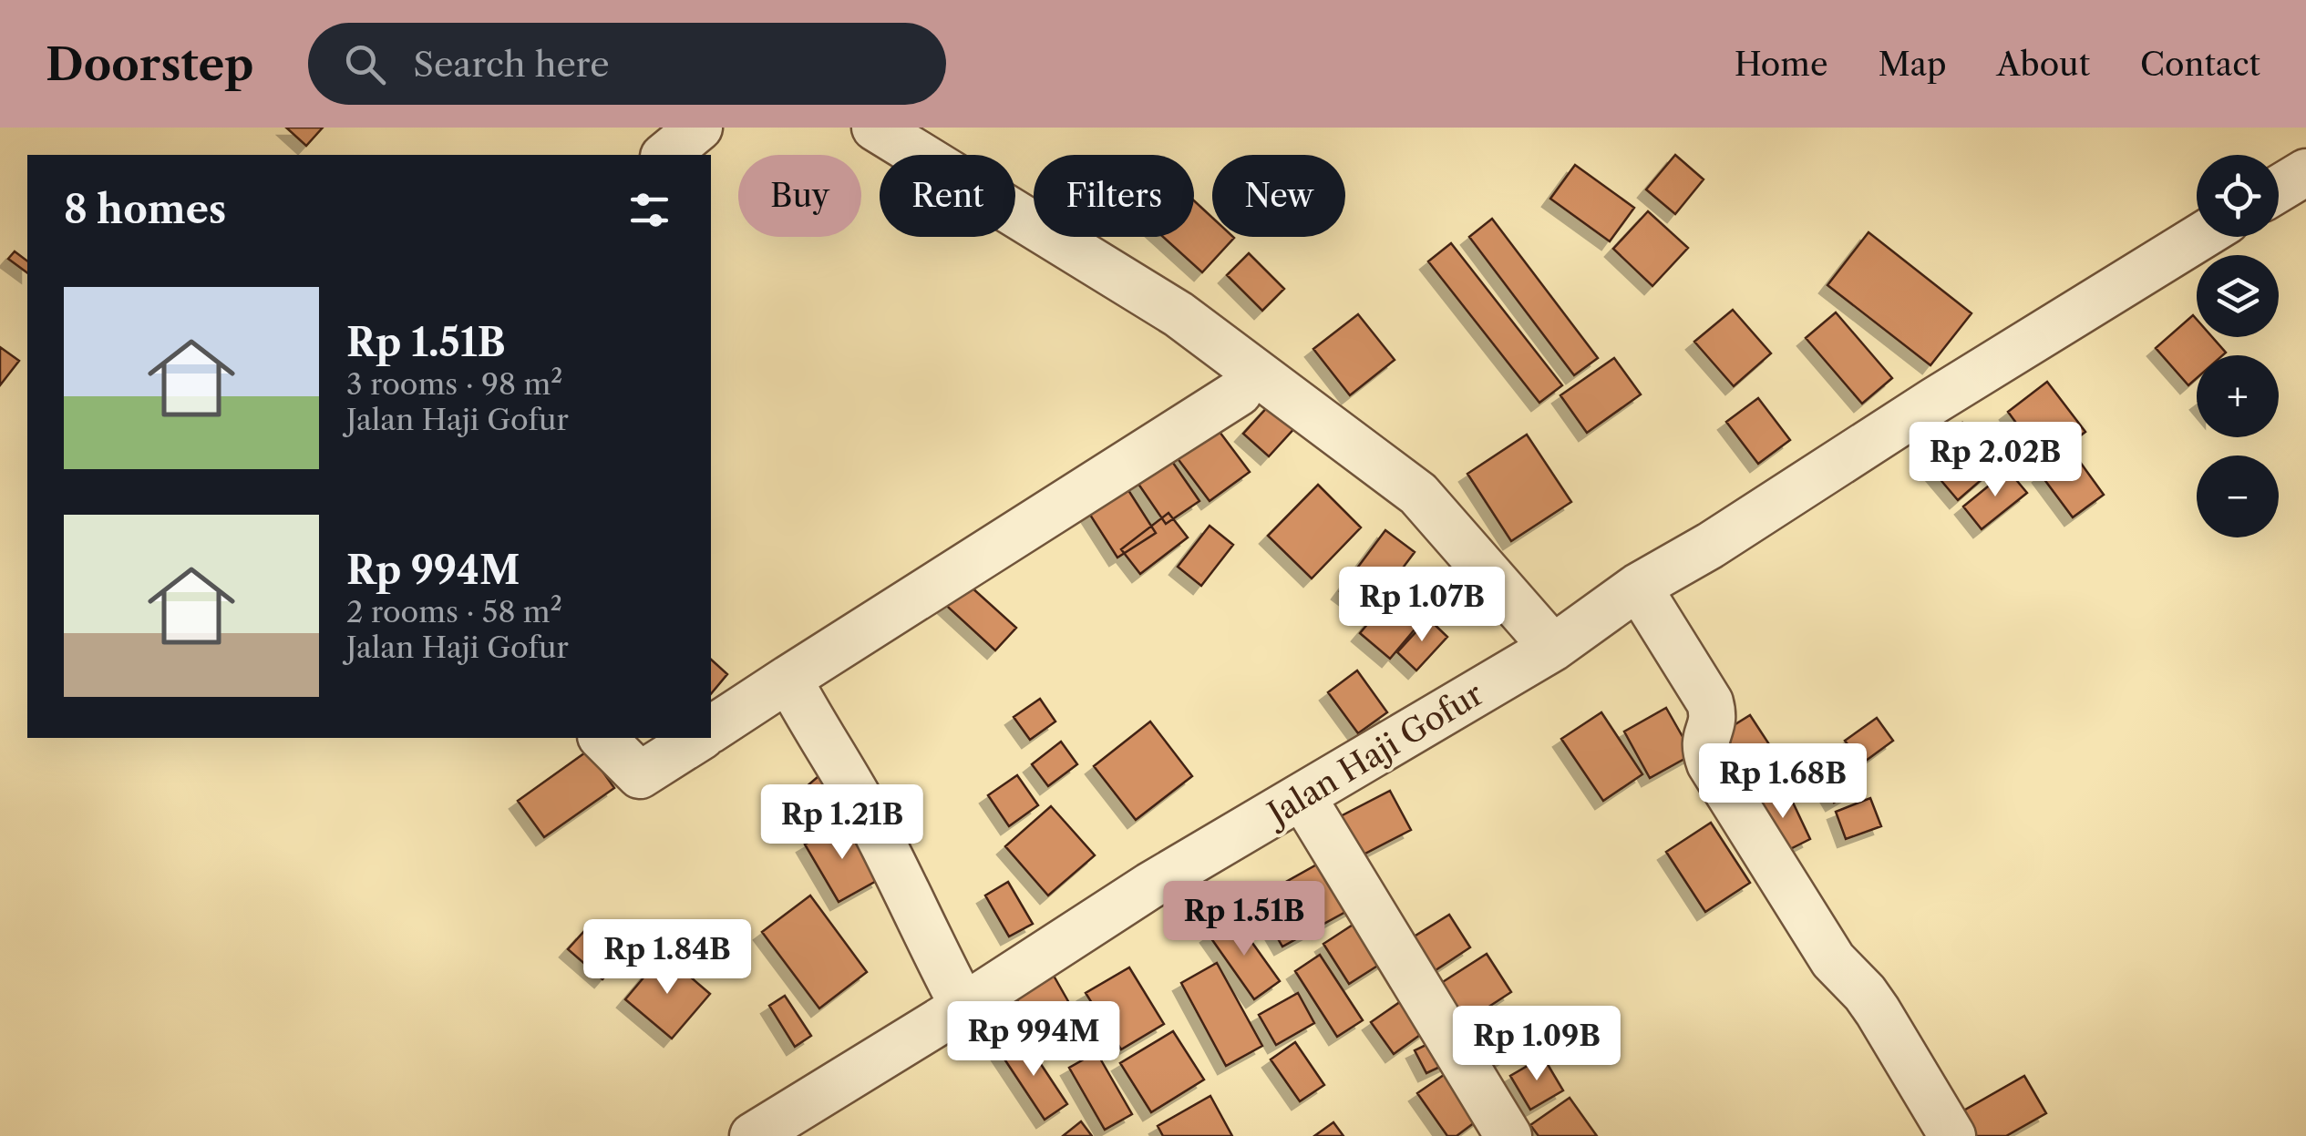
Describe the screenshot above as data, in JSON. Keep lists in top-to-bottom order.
{
  "streets": {
    "street": ["Jalan Haji Gofur"]
  },
  "page": {
    "header": "Doorstep",
    "search": "Search here",
    "nav": [
      "Home",
      "Map",
      "About",
      "Contact"
    ],
    "map_buttons": ["+", "−"],
    "chip": [
      "Buy",
      "Rent",
      "Filters",
      "New"
    ],
    "heading": "8 homes",
    "list": [
      {
        "name": "Rp 1.51B",
        "note": "3 rooms · 98 m² · Jalan Haji Gofur"
      },
      {
        "name": "Rp 994M",
        "note": "2 rooms · 58 m² · Jalan Haji Gofur"
      }
    ],
    "price": [
      "Rp 2.02B",
      "Rp 1.07B",
      "Rp 1.68B",
      "Rp 1.21B",
      "Rp 1.51B",
      "Rp 1.84B",
      "Rp 994M",
      "Rp 1.09B"
    ]
  }
}
